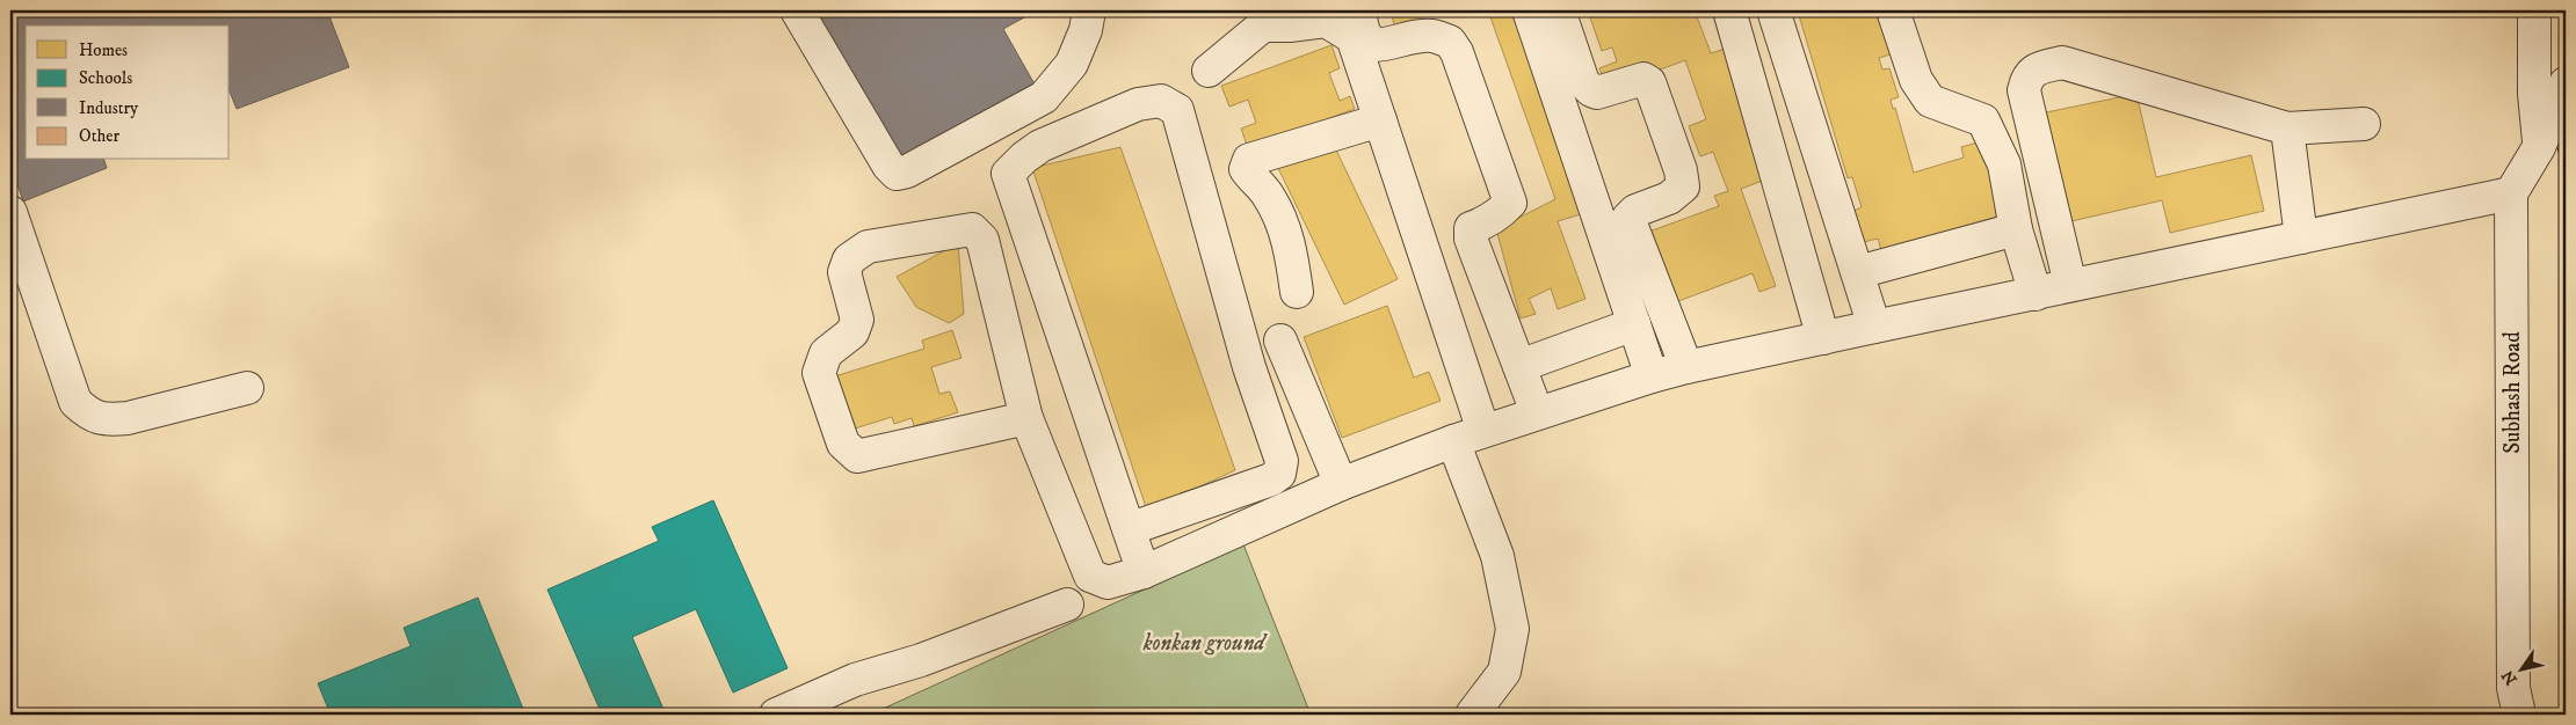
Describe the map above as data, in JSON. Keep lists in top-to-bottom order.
{
  "streets": {
    "street": ["Subhash Road"]
  },
  "parks": ["konkan ground"],
  "legend": [
    "Homes",
    "Schools",
    "Industry",
    "Other"
  ],
  "north": "bottom left"
}
